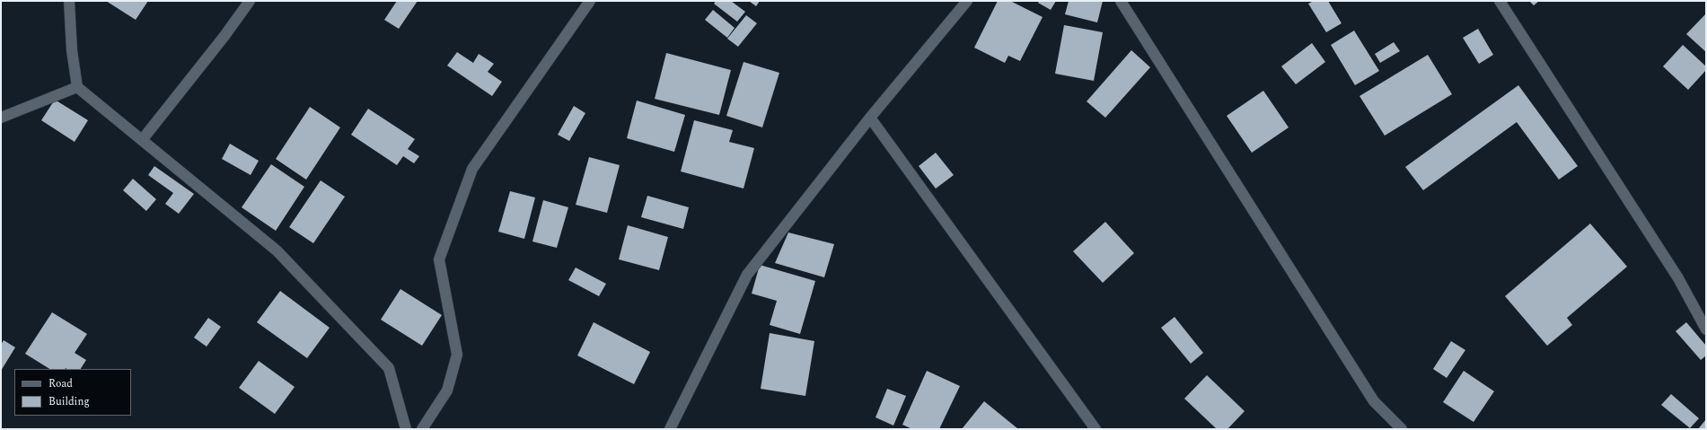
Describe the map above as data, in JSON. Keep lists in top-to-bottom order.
{
  "legend": ["Road", "Building"]
}
